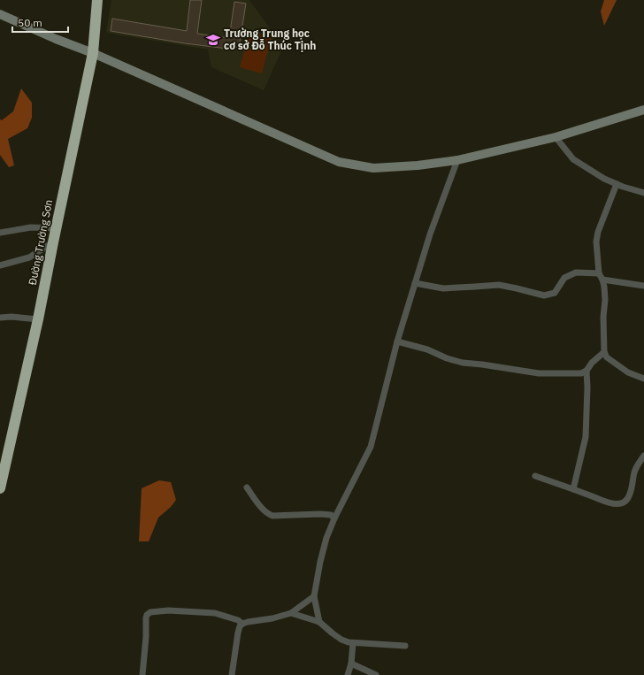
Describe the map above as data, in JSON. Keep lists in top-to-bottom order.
{
  "streets": {
    "highway": ["Đường Trường Sơn"]
  },
  "places": {
    "school or university": ["Trường Trung học cơ sở Đỗ Thúc Tịnh"]
  },
  "scale_bar": "50 m"
}
